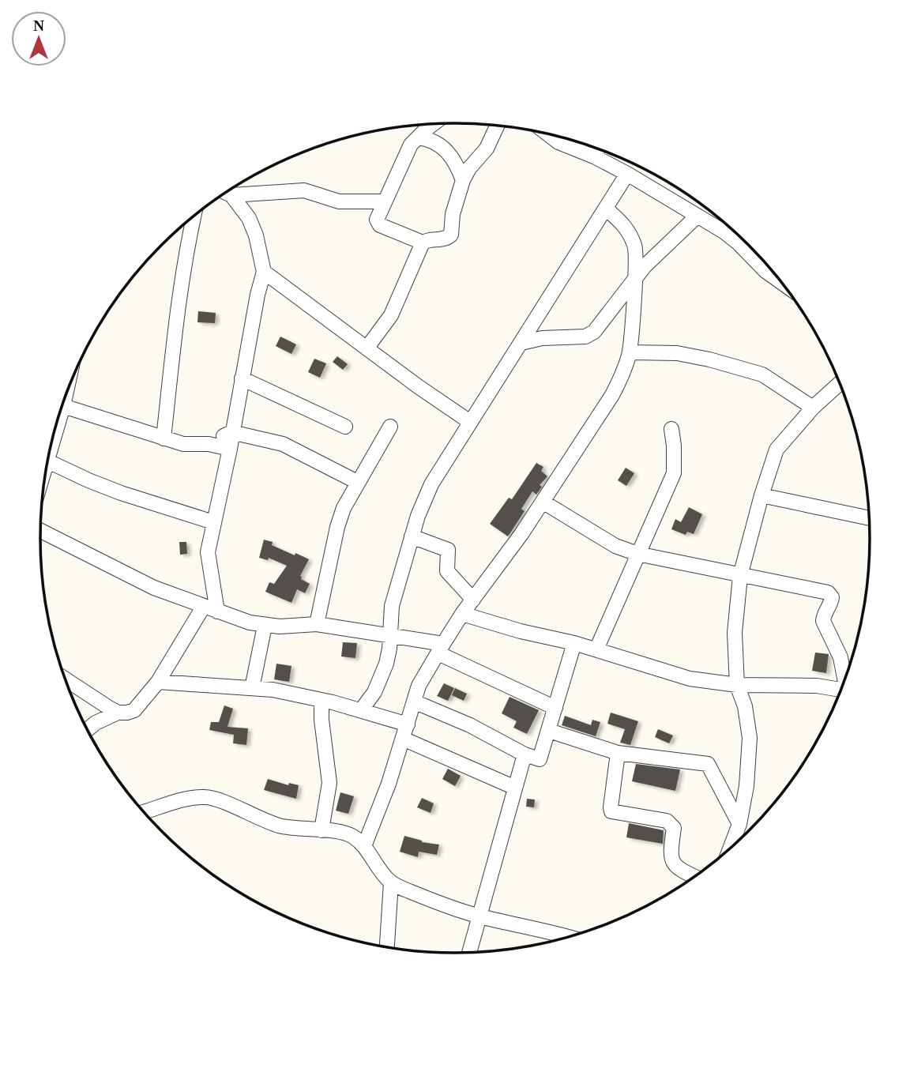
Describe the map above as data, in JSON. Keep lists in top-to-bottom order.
{
  "north": "top"
}
